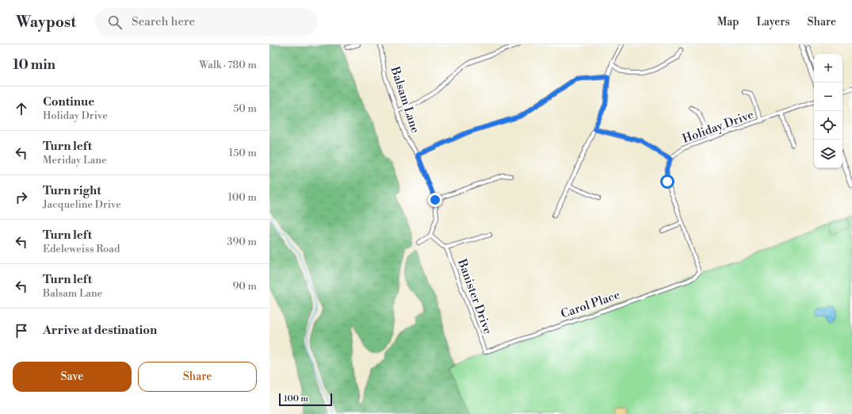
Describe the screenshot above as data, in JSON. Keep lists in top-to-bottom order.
{
  "streets": {
    "street": [
      "Balsam Lane",
      "Holiday Drive",
      "Banister Drive",
      "Carol Place"
    ]
  },
  "crossings": [
    ["Banister Drive", "Carol Place"]
  ],
  "scale_bar": "100 m",
  "page": {
    "header": "Waypost",
    "search": "Search here",
    "nav": ["Map", "Layers", "Share"],
    "heading": ["10 min", "Walk · 780 m"],
    "map_buttons": ["+", "−"],
    "list": [
      ["Continue", "Holiday Drive", "50 m"],
      ["Turn left", "Meriday Lane", "150 m"],
      ["Turn right", "Jacqueline Drive", "100 m"],
      ["Turn left", "Edeleweiss Road", "390 m"],
      ["Turn left", "Balsam Lane", "90 m"],
      "Arrive at destination"
    ],
    "buttons": ["Save", "Share"],
    "scale": "100 m"
  }
}
